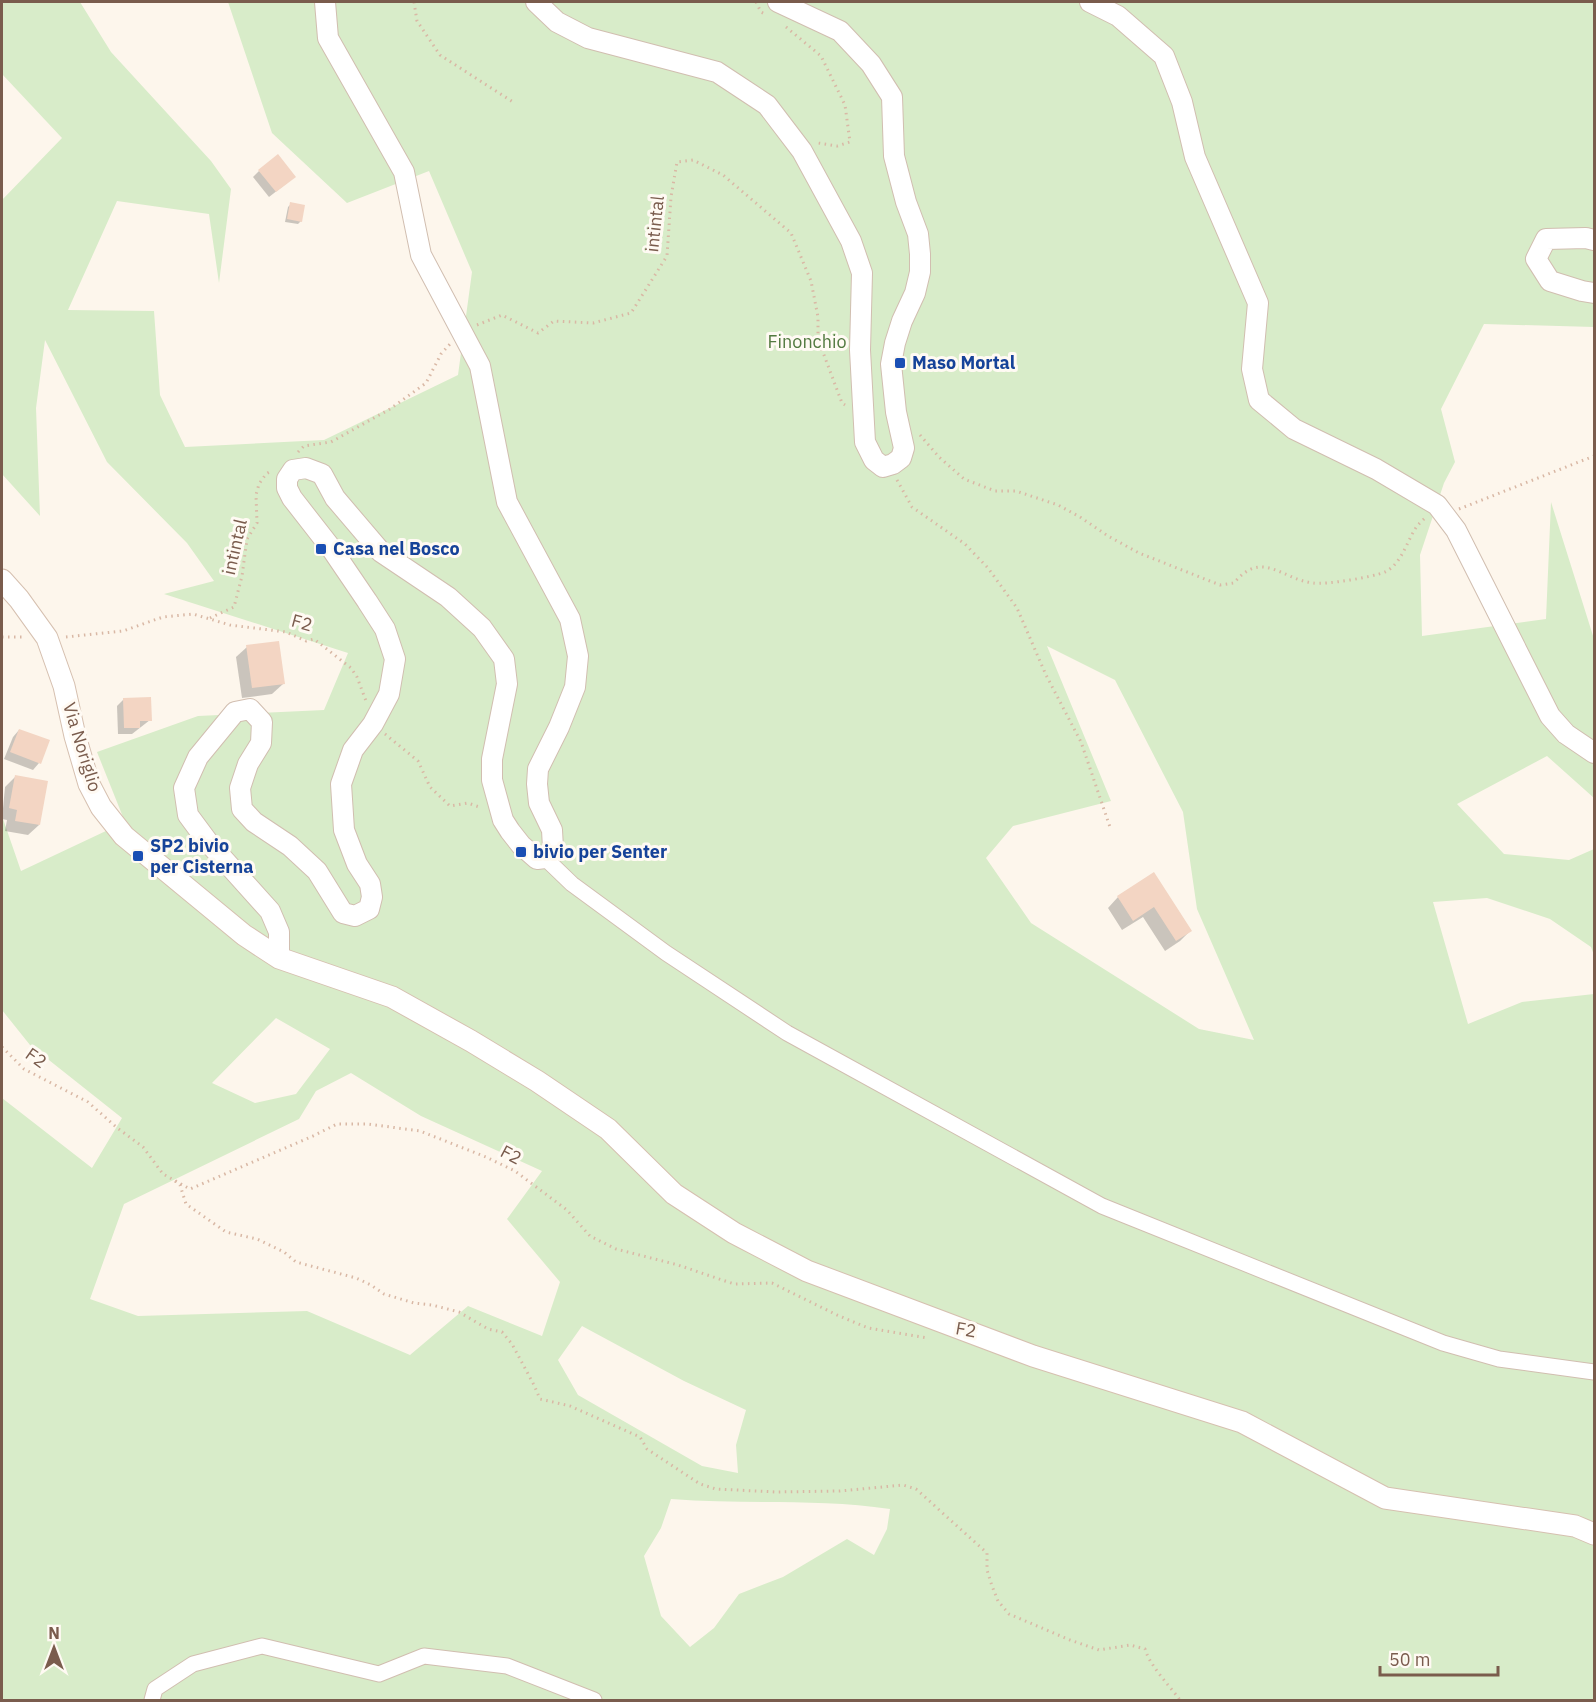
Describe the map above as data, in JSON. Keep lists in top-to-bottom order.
{
  "streets": {
    "main road": ["Via Noriglio"],
    "path": ["intintal", "F2"]
  },
  "crossings": [
    ["intintal", "F2"],
    ["F2", "Via Noriglio"]
  ],
  "parks": ["Finonchio"],
  "places": {
    "transit": [
      "Maso Mortal",
      "Casa nel Bosco",
      "bivio per Senter",
      "SP2 bivio per Cisterna"
    ]
  },
  "scale_bar": "50 m",
  "north": "top"
}
